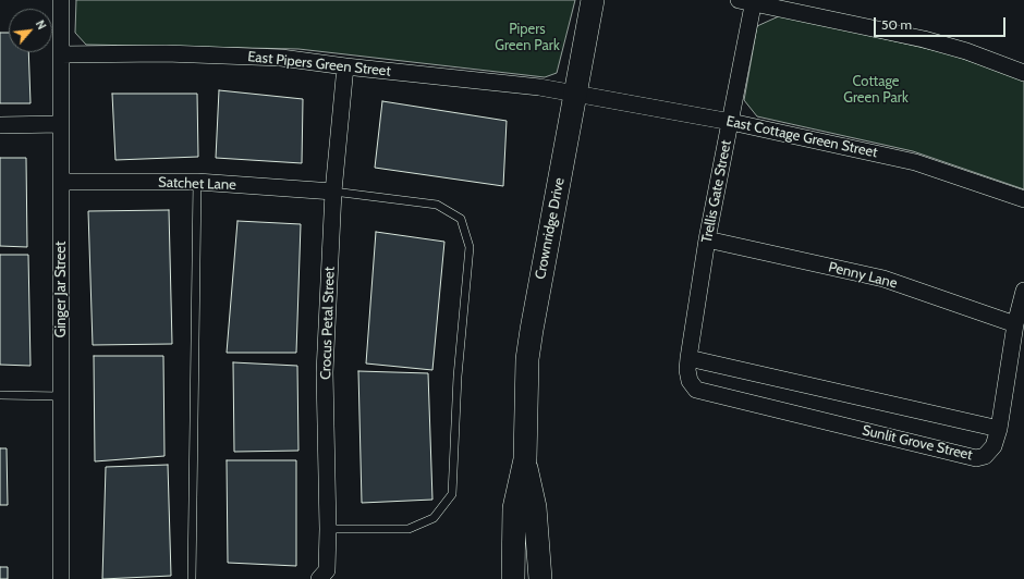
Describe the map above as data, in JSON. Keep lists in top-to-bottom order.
{
  "streets": {
    "street": [
      "East Pipers Green Street",
      "East Cottage Green Street",
      "Satchet Lane",
      "Trellis Gate Street",
      "Crownridge Drive",
      "Penny Lane",
      "Ginger Jar Street",
      "Crocus Petal Street",
      "Sunlit Grove Street"
    ]
  },
  "crossings": [
    ["East Pipers Green Street", "East Cottage Green Street"],
    ["East Pipers Green Street", "Crownridge Drive"],
    ["East Pipers Green Street", "Ginger Jar Street"],
    ["East Pipers Green Street", "Crocus Petal Street"],
    ["East Cottage Green Street", "Trellis Gate Street"],
    ["East Cottage Green Street", "Crownridge Drive"],
    ["Satchet Lane", "Ginger Jar Street"],
    ["Satchet Lane", "Crocus Petal Street"],
    ["Trellis Gate Street", "Penny Lane"],
    ["Trellis Gate Street", "Sunlit Grove Street"],
    ["Penny Lane", "Sunlit Grove Street"]
  ],
  "parks": ["Pipers Green Park", "Cottage Green Park"],
  "scale_bar": "50 m",
  "north": "top right"
}
